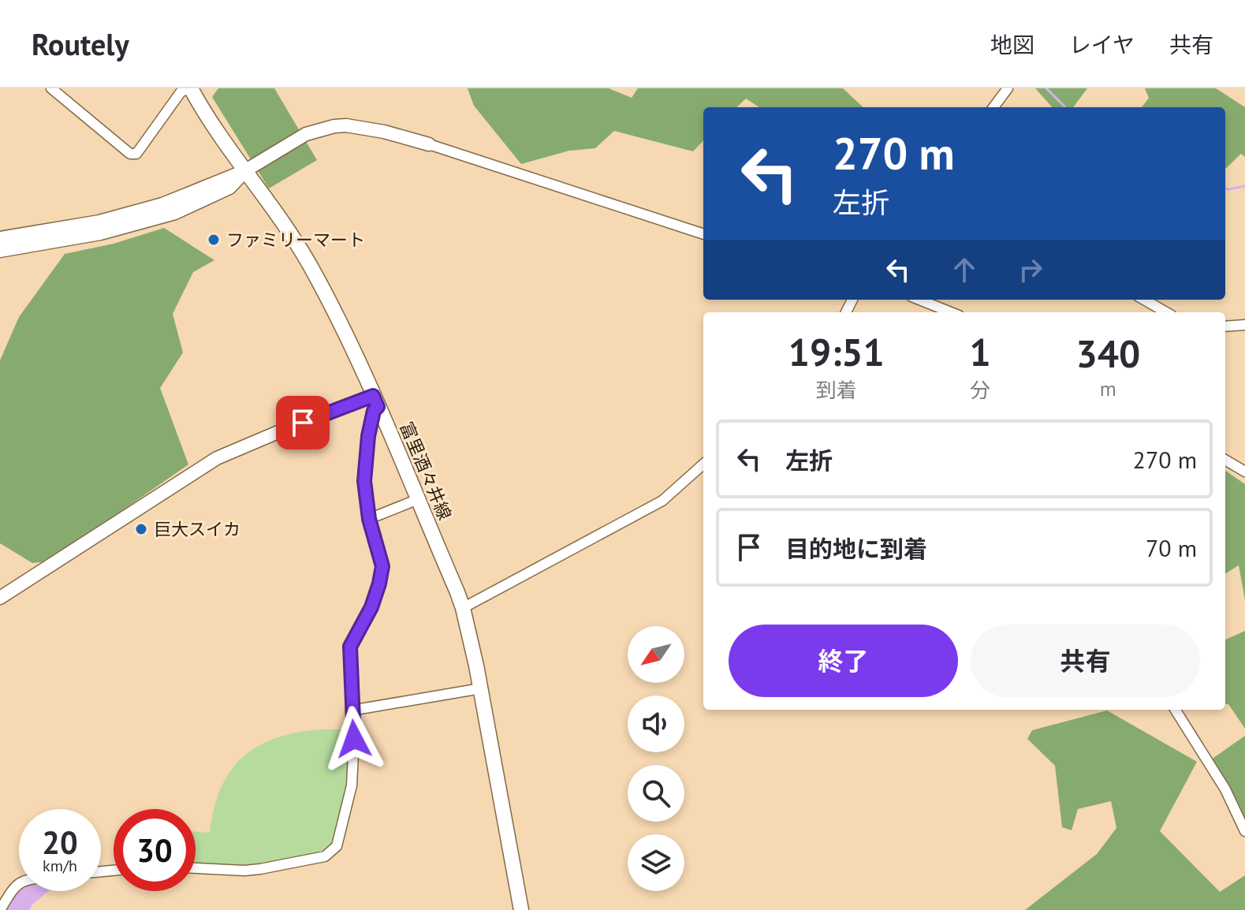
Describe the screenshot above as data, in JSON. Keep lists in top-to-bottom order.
{
  "streets": {
    "main road": ["富里酒々井線"]
  },
  "places": ["ファミリーマート", "巨大スイカ"],
  "north": "bottom left",
  "page": {
    "header": "Routely",
    "nav": ["地図", "レイヤ", "共有"],
    "turn": ["270 m", "左折"],
    "eta": [
      "19:51",
      "到着",
      "1",
      "分",
      "340",
      "m"
    ],
    "list": [
      {
        "name": "左折",
        "value": "270 m"
      },
      {
        "name": "目的地に到着",
        "value": "70 m"
      }
    ],
    "buttons": ["終了", "共有"],
    "speed": "20 km/h",
    "limit": "30"
  }
}
